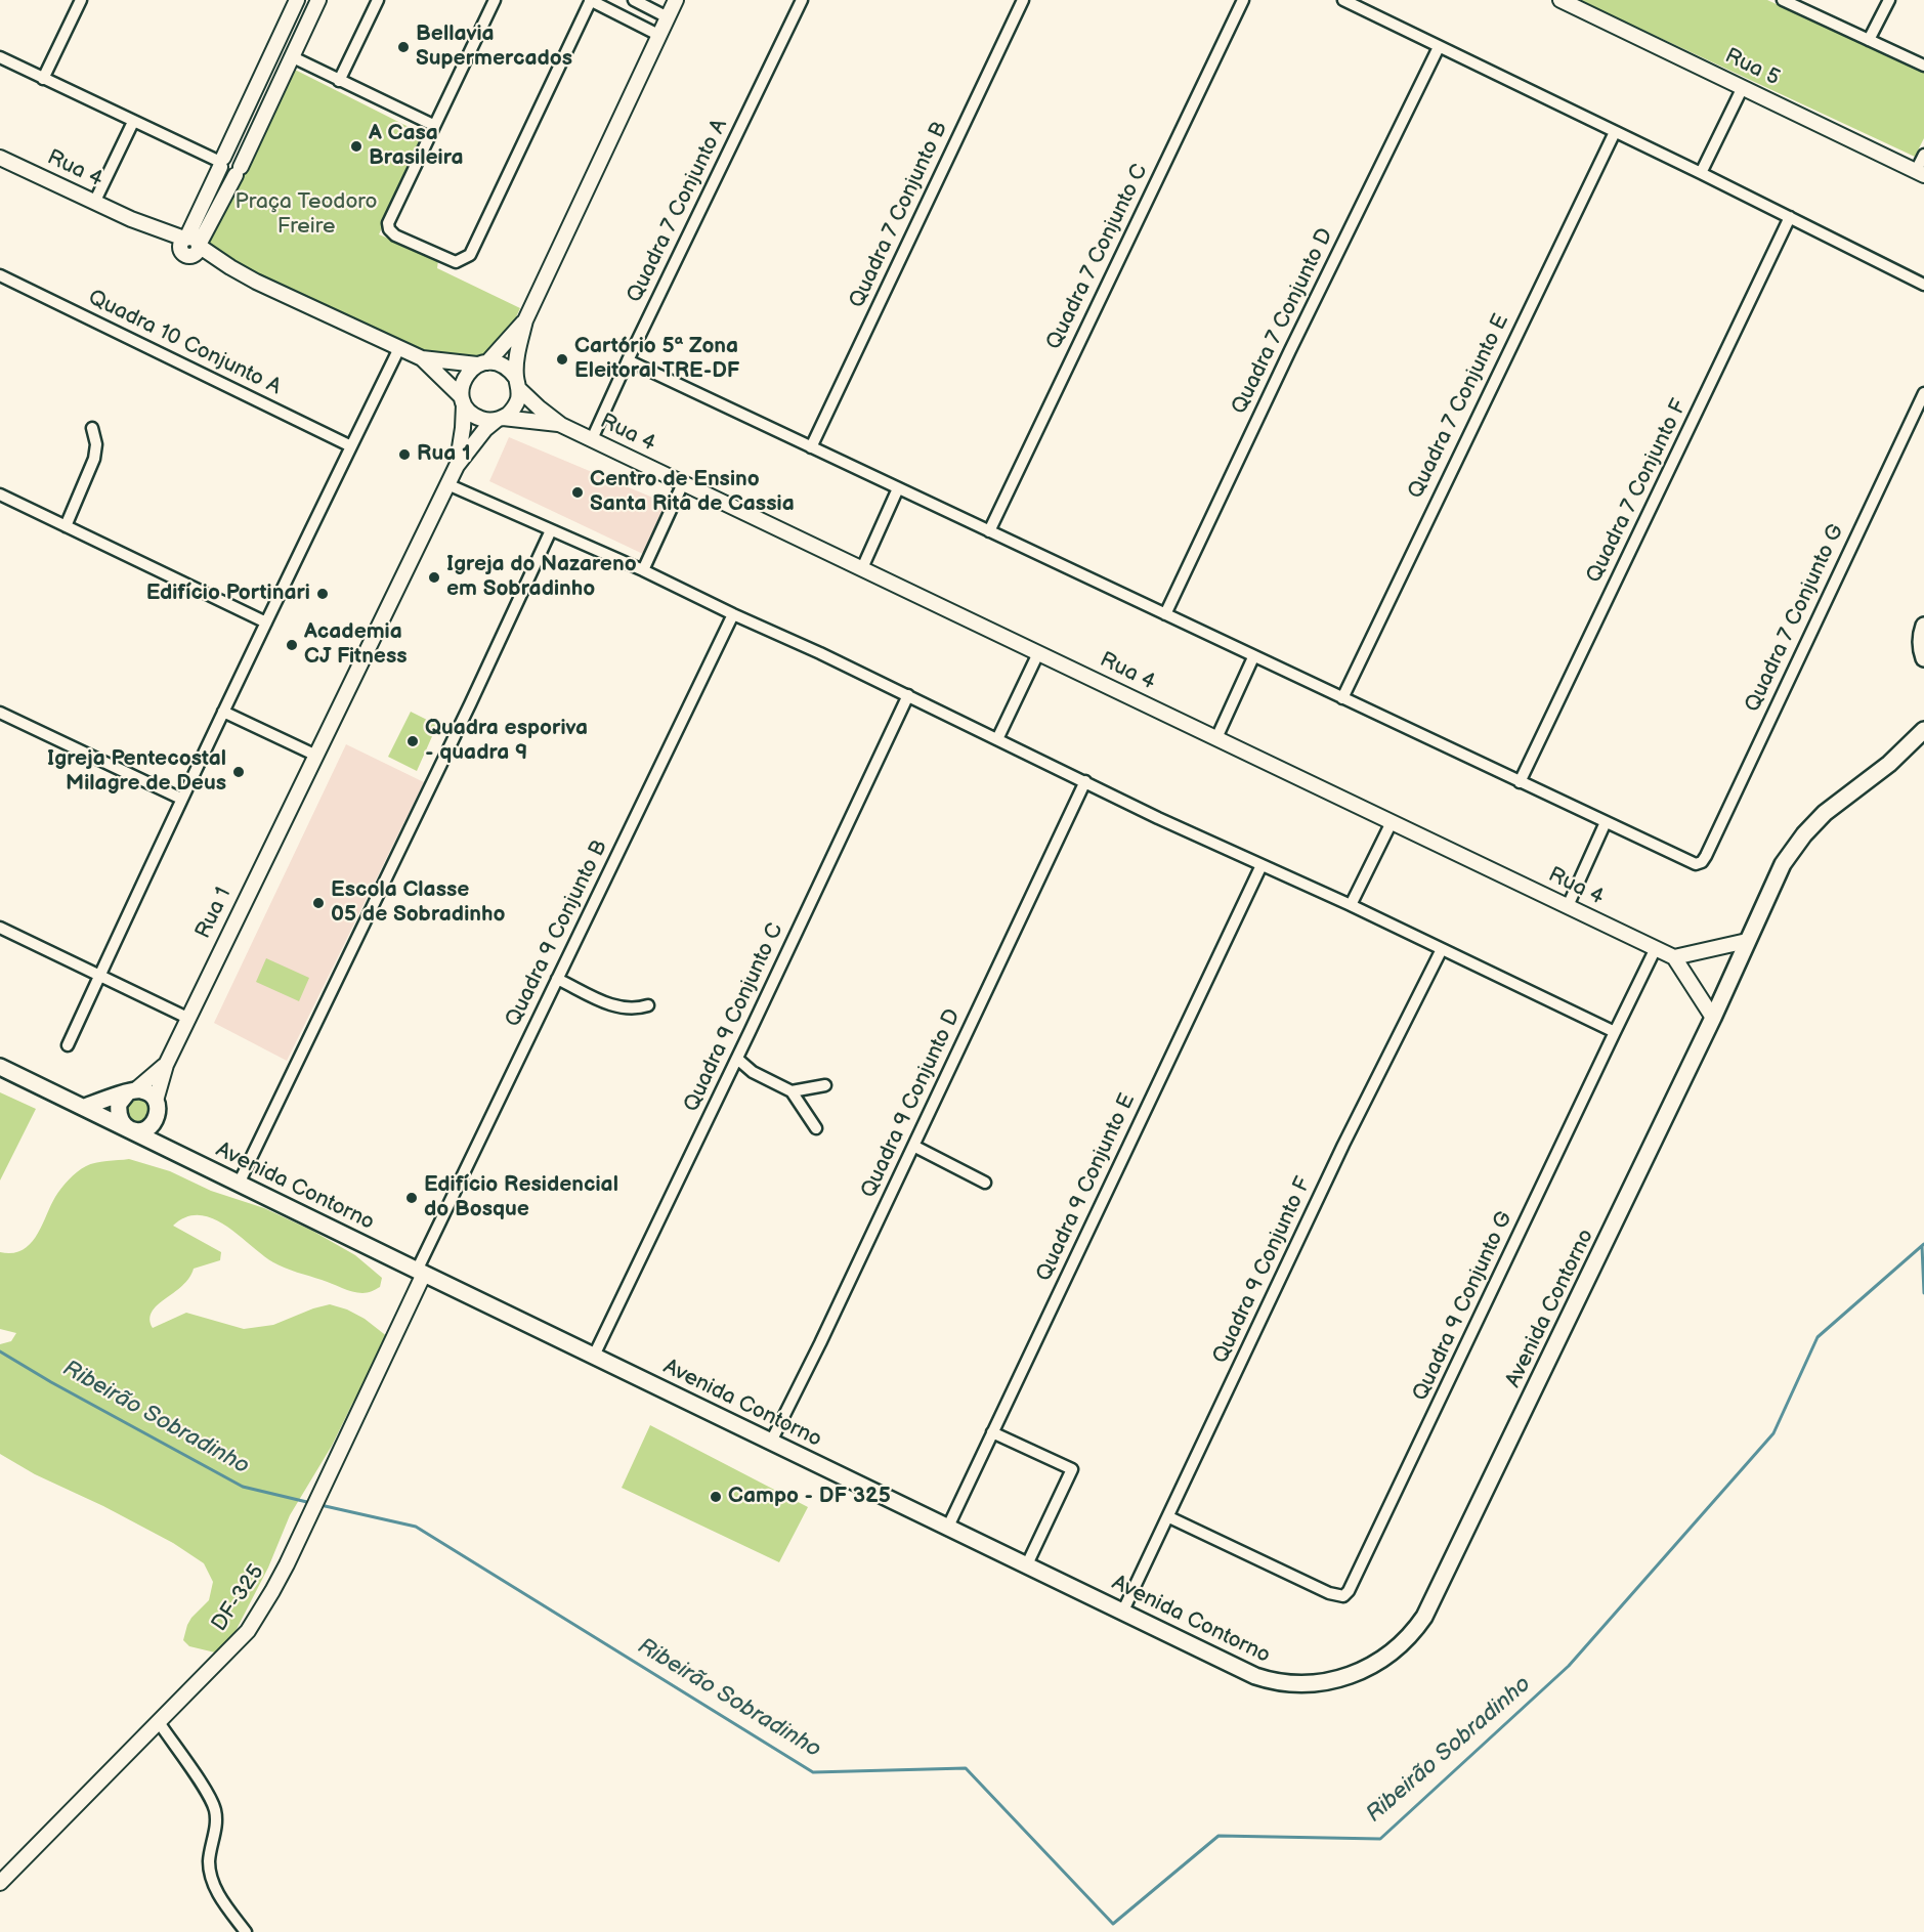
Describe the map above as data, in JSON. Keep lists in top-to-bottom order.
{
  "streets": {
    "main road": ["Avenida Contorno"],
    "street": [
      "Rua 5",
      "Rua 4",
      "Quadra 7 Conjunto A",
      "Quadra 7 Conjunto B",
      "Quadra 7 Conjunto C",
      "Quadra 7 Conjunto D",
      "Quadra 10 Conjunto A",
      "Quadra 7 Conjunto E",
      "Quadra 7 Conjunto F",
      "Quadra 7 Conjunto G",
      "Rua 1",
      "Quadra 9 Conjunto B",
      "Quadra 9 Conjunto C",
      "Quadra 9 Conjunto D",
      "Quadra 9 Conjunto E",
      "Quadra 9 Conjunto F",
      "Quadra 9 Conjunto G",
      "DF-325"
    ]
  },
  "crossings": [
    ["Rua 4", "Quadra 7 Conjunto A"],
    ["Rua 4", "Avenida Contorno"],
    ["Rua 4", "Quadra 9 Conjunto G"],
    ["Rua 1", "Avenida Contorno"],
    ["Quadra 9 Conjunto B", "Avenida Contorno"],
    ["Quadra 9 Conjunto B", "DF-325"],
    ["Quadra 9 Conjunto C", "Avenida Contorno"],
    ["Quadra 9 Conjunto D", "Avenida Contorno"],
    ["Avenida Contorno", "Quadra 9 Conjunto E"],
    ["Avenida Contorno", "Quadra 9 Conjunto F"],
    ["Avenida Contorno", "DF-325"],
    ["Quadra 9 Conjunto F", "Quadra 9 Conjunto G"]
  ],
  "water": ["Ribeirão Sobradinho"],
  "parks": ["Praça Teodoro Freire"],
  "places": [
    "Bellavia Supermercados",
    "A Casa Brasileira",
    "Cartório 5ª Zona Eleitoral TRE-DF",
    "Rua 1",
    "Centro de Ensino Santa Rita de Cassia",
    "Igreja do Nazareno em Sobradinho",
    "Edifício Portinari",
    "Academia CJ Fitness",
    "Quadra esporiva - quadra 9",
    "Igreja Pentecostal Milagre de Deus",
    "Escola Classe 05 de Sobradinho",
    "Edifício Residencial do Bosque",
    "Campo - DF 325"
  ]
}
